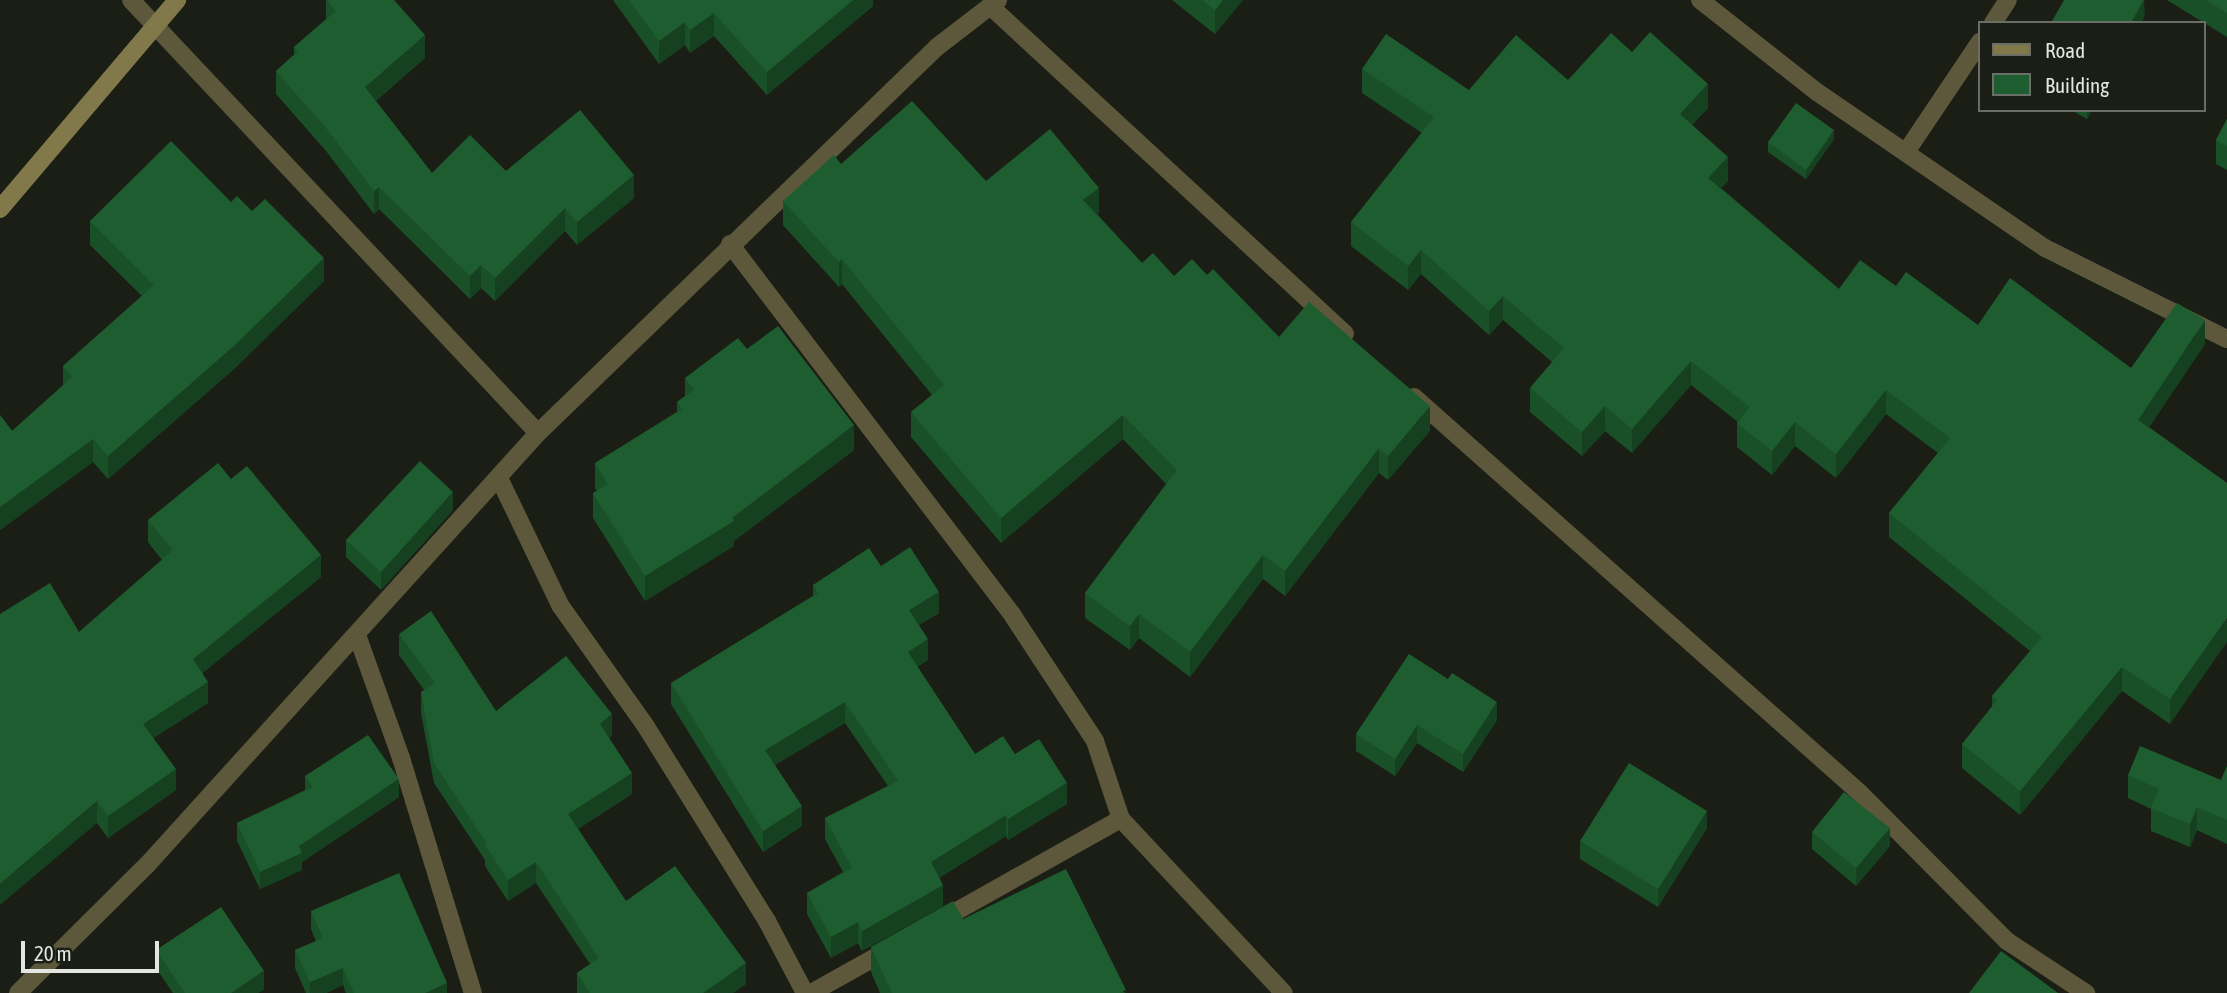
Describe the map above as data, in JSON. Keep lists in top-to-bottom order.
{
  "legend": ["Road", "Building"],
  "scale_bar": "20 m"
}
